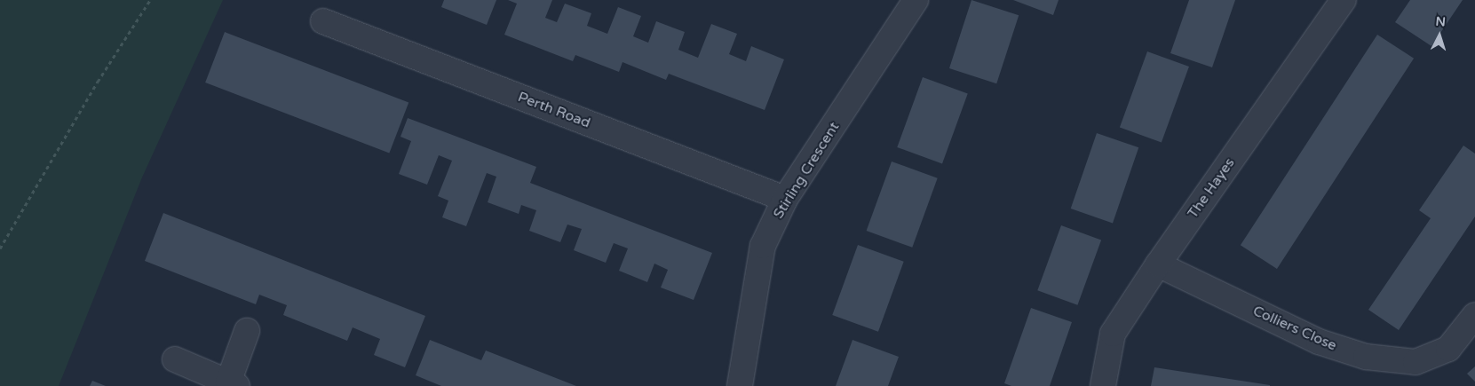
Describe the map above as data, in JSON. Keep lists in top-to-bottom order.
{
  "streets": {
    "street": [
      "Perth Road",
      "Stirling Crescent",
      "The Hayes",
      "Colliers Close"
    ]
  },
  "crossings": [
    ["Perth Road", "Stirling Crescent"],
    ["The Hayes", "Colliers Close"]
  ],
  "north": "top"
}
